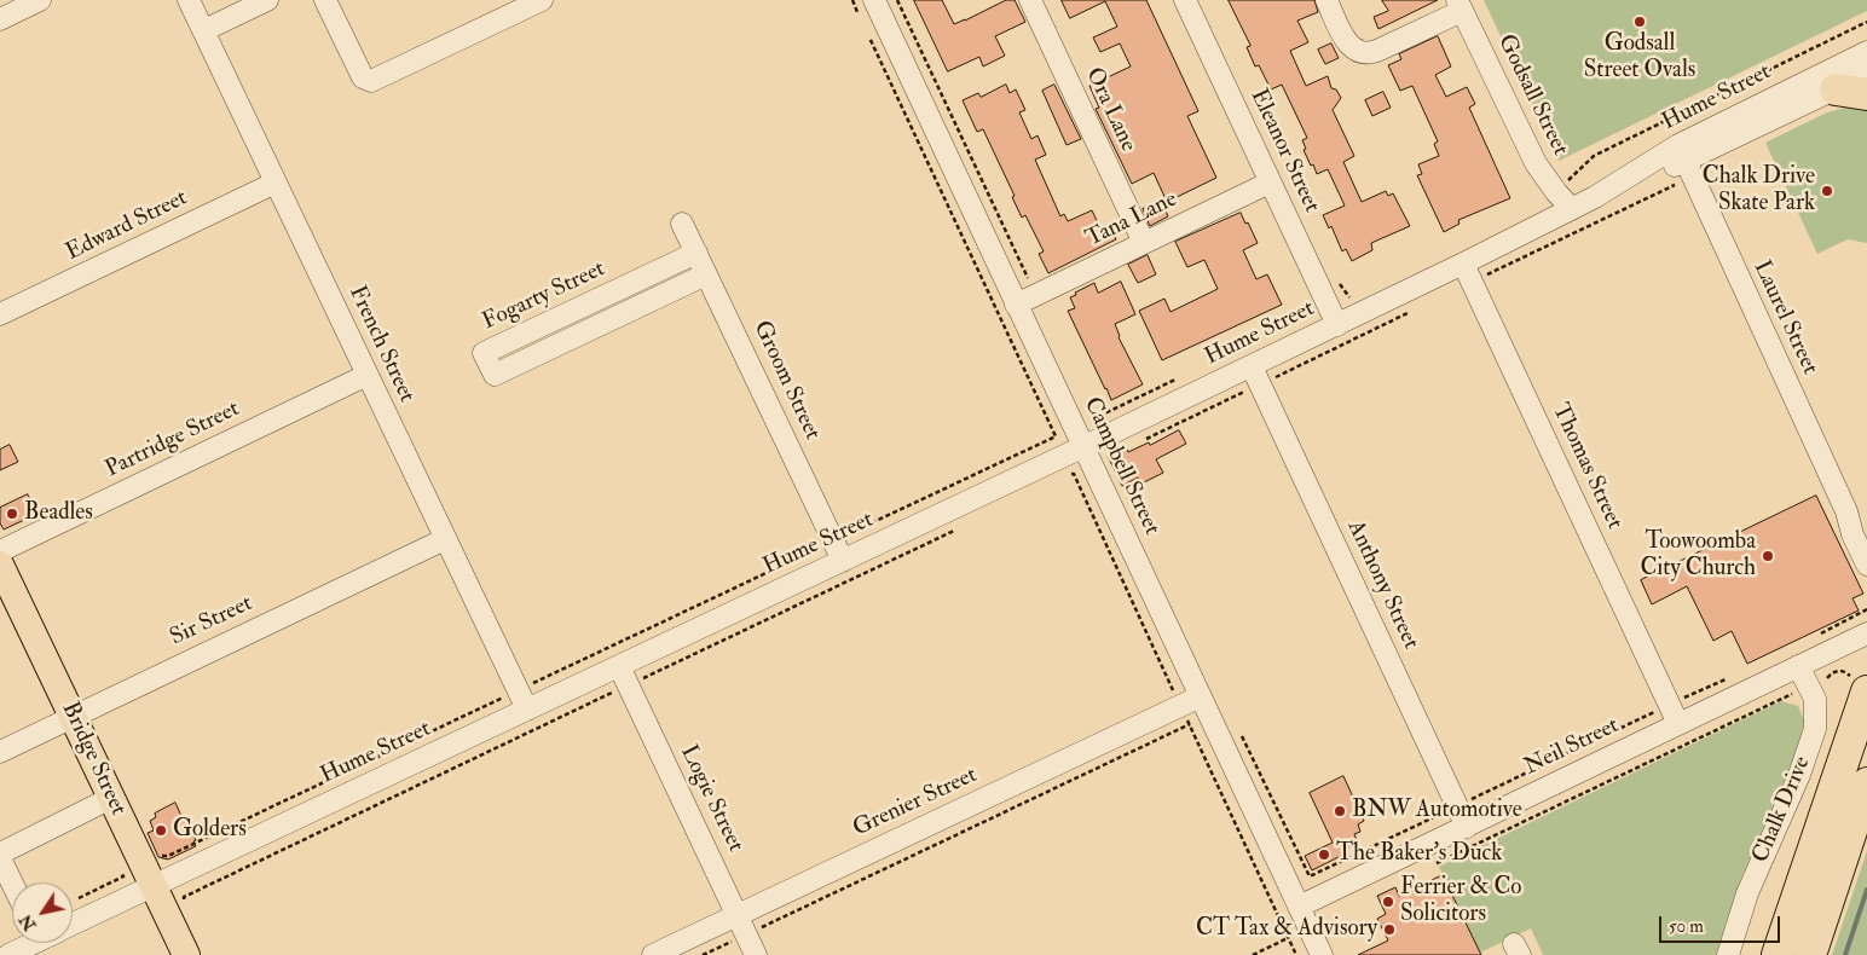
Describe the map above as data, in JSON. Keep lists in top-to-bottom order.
{
  "streets": {
    "highway": ["Chalk Drive"],
    "main road": ["Bridge Street"],
    "street": [
      "Godsall Street",
      "Hume Street",
      "Ora Lane",
      "Eleanor Street",
      "Tana Lane",
      "Edward Street",
      "Fogarty Street",
      "Laurel Street",
      "French Street",
      "Groom Street",
      "Partridge Street",
      "Campbell Street",
      "Thomas Street",
      "Anthony Street",
      "Sir Street",
      "Neil Street",
      "Logie Street",
      "Grenier Street"
    ]
  },
  "crossings": [
    ["Godsall Street", "Hume Street"],
    ["Hume Street", "Eleanor Street"],
    ["Hume Street", "Laurel Street"],
    ["Hume Street", "French Street"],
    ["Hume Street", "Groom Street"],
    ["Hume Street", "Campbell Street"],
    ["Hume Street", "Thomas Street"],
    ["Hume Street", "Anthony Street"],
    ["Hume Street", "Bridge Street"],
    ["Hume Street", "Logie Street"],
    ["Ora Lane", "Tana Lane"],
    ["Eleanor Street", "Tana Lane"],
    ["Tana Lane", "Campbell Street"],
    ["Edward Street", "French Street"],
    ["Fogarty Street", "Groom Street"],
    ["French Street", "Partridge Street"],
    ["French Street", "Sir Street"],
    ["Campbell Street", "Neil Street"],
    ["Campbell Street", "Grenier Street"],
    ["Thomas Street", "Neil Street"],
    ["Anthony Street", "Neil Street"],
    ["Sir Street", "Bridge Street"],
    ["Neil Street", "Chalk Drive"],
    ["Logie Street", "Grenier Street"]
  ],
  "places": [
    "Godsall Street Ovals",
    "Chalk Drive Skate Park",
    "Beadles",
    "Toowoomba City Church",
    "BNW Automotive",
    "Golders",
    "The Baker's Duck",
    "Ferrier & Co Solicitors",
    "CT Tax & Advisory"
  ],
  "scale_bar": "50 m",
  "north": "bottom left"
}
